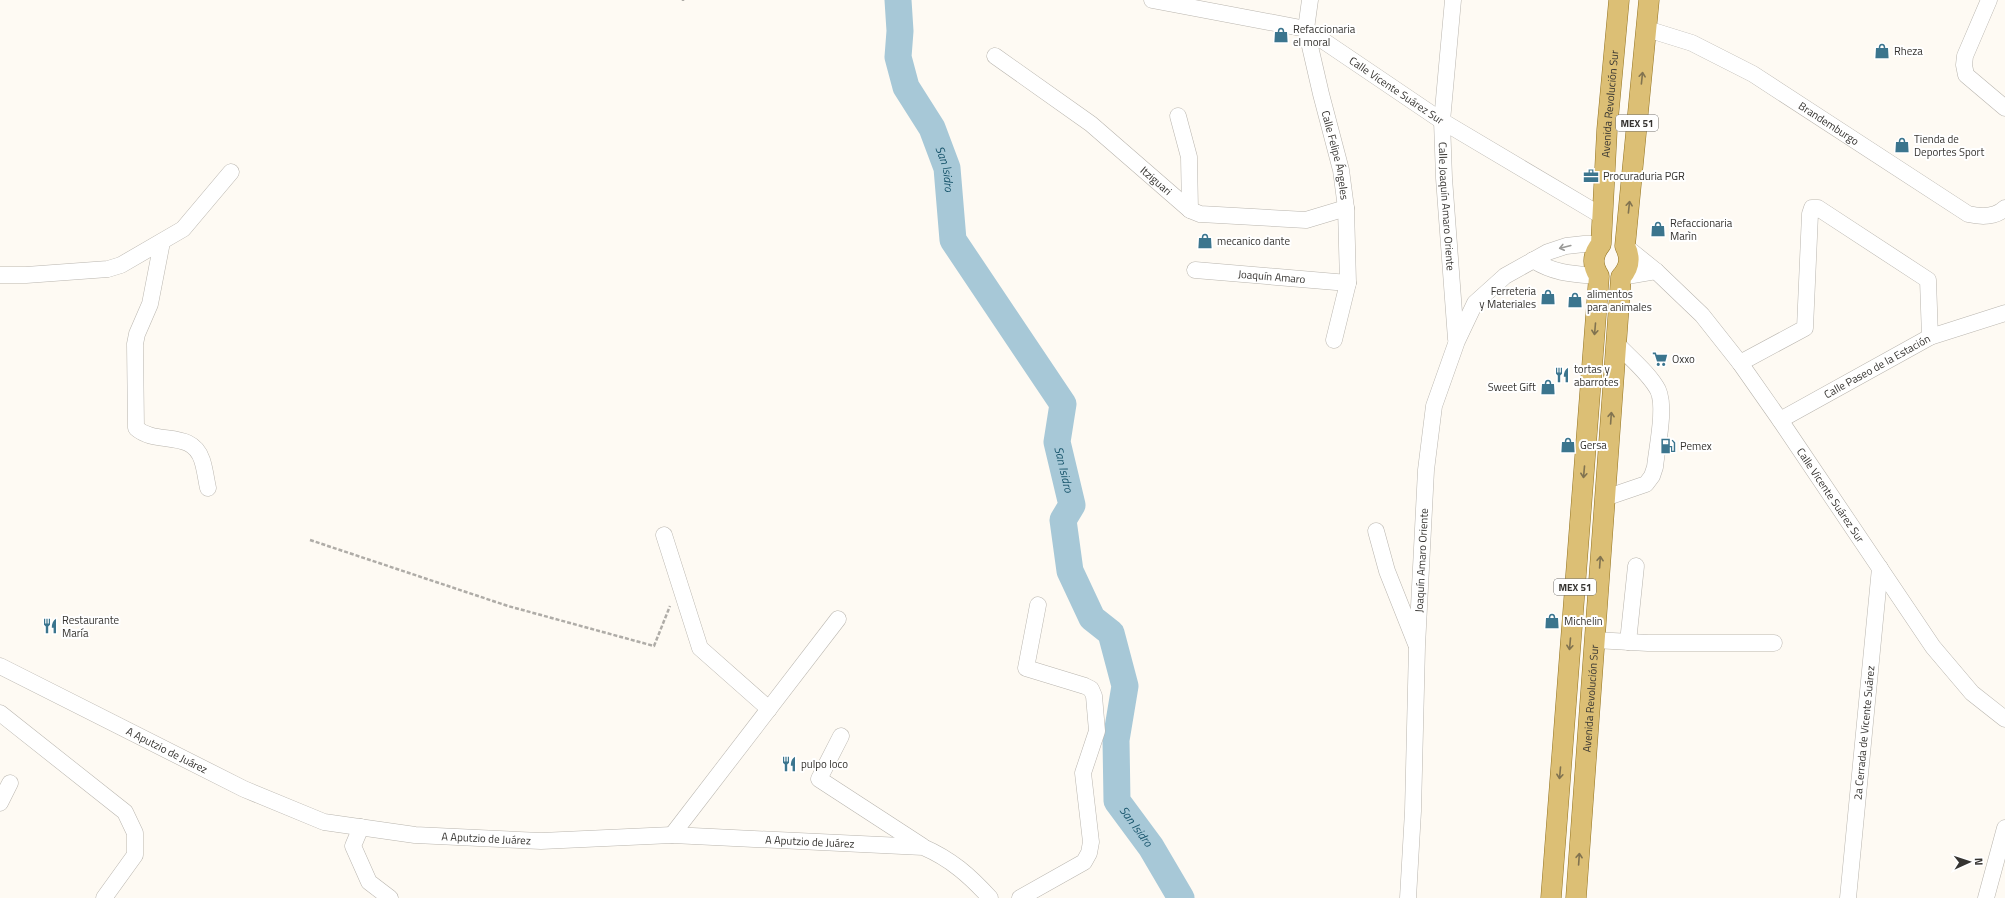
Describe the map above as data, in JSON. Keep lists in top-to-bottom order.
{
  "streets": {
    "main road": ["Avenida Revolución Sur", "MEX 51"],
    "street": [
      "Calle Vicente Suárez Sur",
      "Brandemburgo",
      "Calle Felipe Ángeles",
      "Itziguari",
      "Calle Joaquín Amaro Oriente",
      "Joaquín Amaro",
      "Calle Paseo de la Estación",
      "Joaquín Amaro Oriente",
      "2a Cerrada de Vicente Suárez",
      "A Aputzio de Juárez"
    ]
  },
  "crossings": [
    ["Calle Vicente Suárez Sur", "Avenida Revolución Sur"],
    ["Calle Vicente Suárez Sur", "Calle Felipe Ángeles"],
    ["Calle Vicente Suárez Sur", "Calle Joaquín Amaro Oriente"],
    ["Calle Vicente Suárez Sur", "Calle Paseo de la Estación"],
    ["Calle Vicente Suárez Sur", "Joaquín Amaro Oriente"],
    ["Calle Vicente Suárez Sur", "2a Cerrada de Vicente Suárez"],
    ["Avenida Revolución Sur", "Brandemburgo"],
    ["Avenida Revolución Sur", "Joaquín Amaro Oriente"],
    ["Calle Felipe Ángeles", "Itziguari"],
    ["Calle Felipe Ángeles", "Joaquín Amaro"],
    ["Calle Joaquín Amaro Oriente", "Joaquín Amaro Oriente"]
  ],
  "water": ["San Isidro"],
  "places": {
    "shop": [
      "Refaccionaria el moral",
      "Rheza",
      "Tienda de Deportes Sport",
      "Refaccionaria Marìn",
      "mecanico dante",
      "Ferreteria y Materiales",
      "alimentos para animales",
      "Sweet Gift",
      "Gersa",
      "Michelin"
    ],
    "office": ["Procuraduria PGR"],
    "supermarket": ["Oxxo"],
    "restaurant": ["tortas y abarrotes", "Restaurante María", "pulpo loco"],
    "fuel station": ["Pemex"]
  },
  "north": "right"
}
